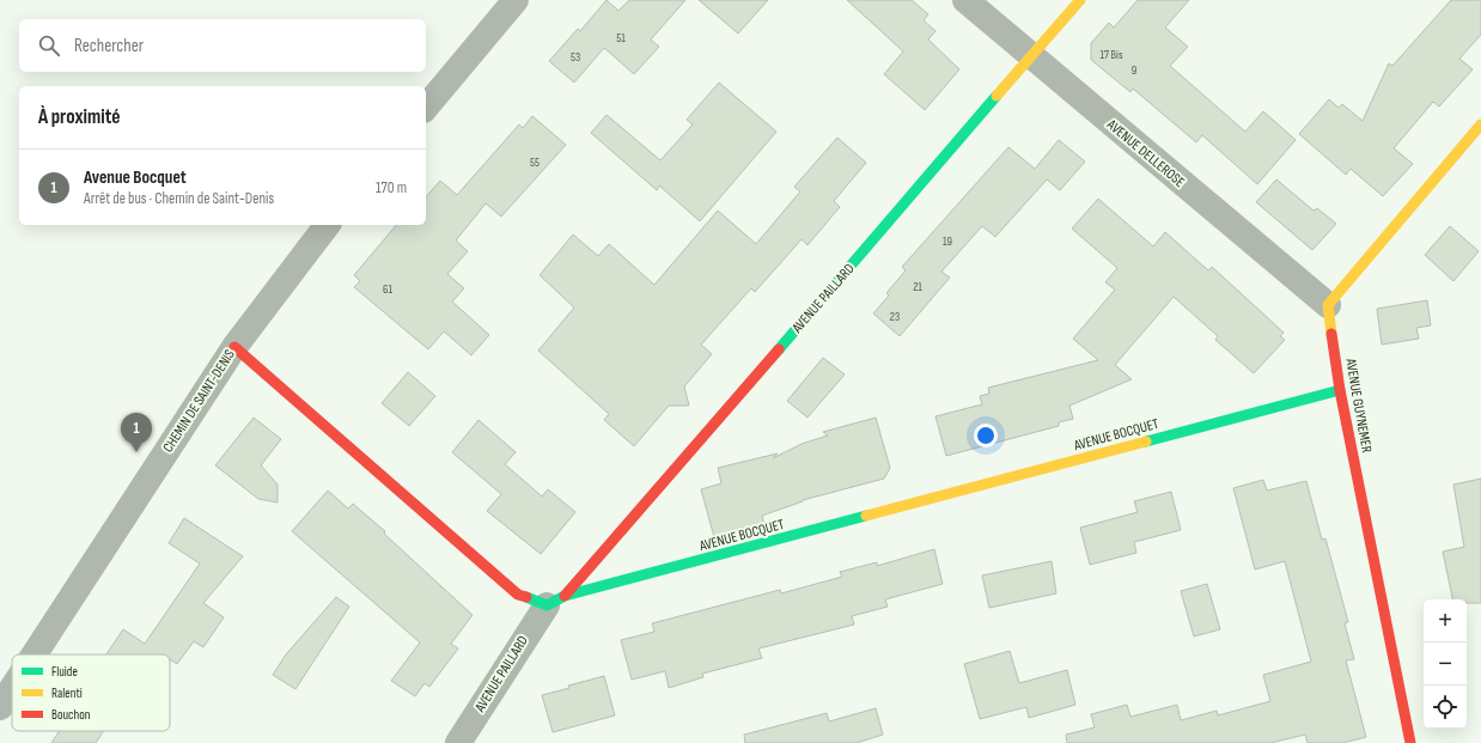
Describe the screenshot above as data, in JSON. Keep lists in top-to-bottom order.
{
  "streets": {
    "street": [
      "AVENUE DELLEROSE",
      "AVENUE PAILLARD",
      "CHEMIN DE SAINT-DENIS",
      "AVENUE GUYNEMER",
      "AVENUE BOCQUET"
    ]
  },
  "crossings": [
    ["AVENUE DELLEROSE", "AVENUE PAILLARD"],
    ["AVENUE DELLEROSE", "AVENUE GUYNEMER"],
    ["AVENUE PAILLARD", "AVENUE BOCQUET"],
    ["AVENUE GUYNEMER", "AVENUE BOCQUET"]
  ],
  "house_numbers": [
    "51",
    "17 Bis",
    "53",
    "9",
    "55",
    "19",
    "21",
    "61",
    "23"
  ],
  "legend": ["Fluide", "Ralenti", "Bouchon"],
  "page": {
    "search": "Rechercher",
    "heading": "À proximité",
    "list": [
      {
        "mark": "1",
        "name": "Avenue Bocquet",
        "note": "Arrêt de bus · Chemin de Saint-Denis",
        "value": "170 m"
      }
    ],
    "pins": "1",
    "map_buttons": ["+", "−"]
  }
}
